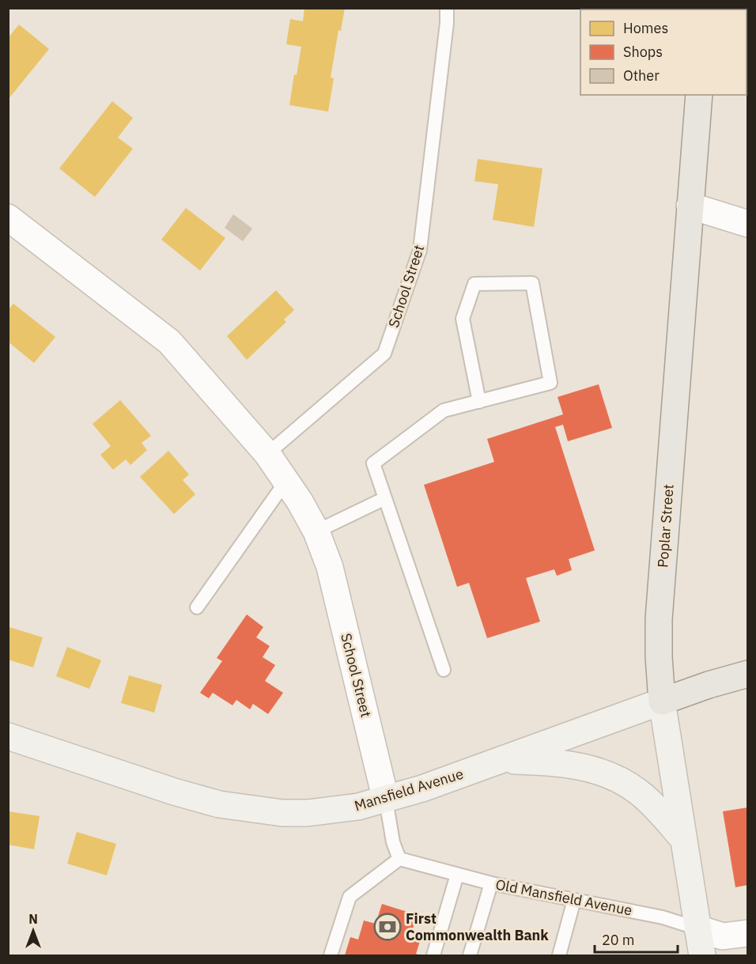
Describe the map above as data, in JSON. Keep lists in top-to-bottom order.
{
  "streets": {
    "main road": ["Poplar Street", "Mansfield Avenue"],
    "street": ["School Street"],
    "lane": ["Old Mansfield Avenue"]
  },
  "crossings": [
    ["School Street", "Mansfield Avenue"],
    ["Poplar Street", "Mansfield Avenue"],
    ["Poplar Street", "Old Mansfield Avenue"]
  ],
  "places": {
    "bank": ["First Commonwealth Bank"]
  },
  "legend": ["Homes", "Shops", "Other"],
  "scale_bar": "20 m",
  "north": "top"
}
